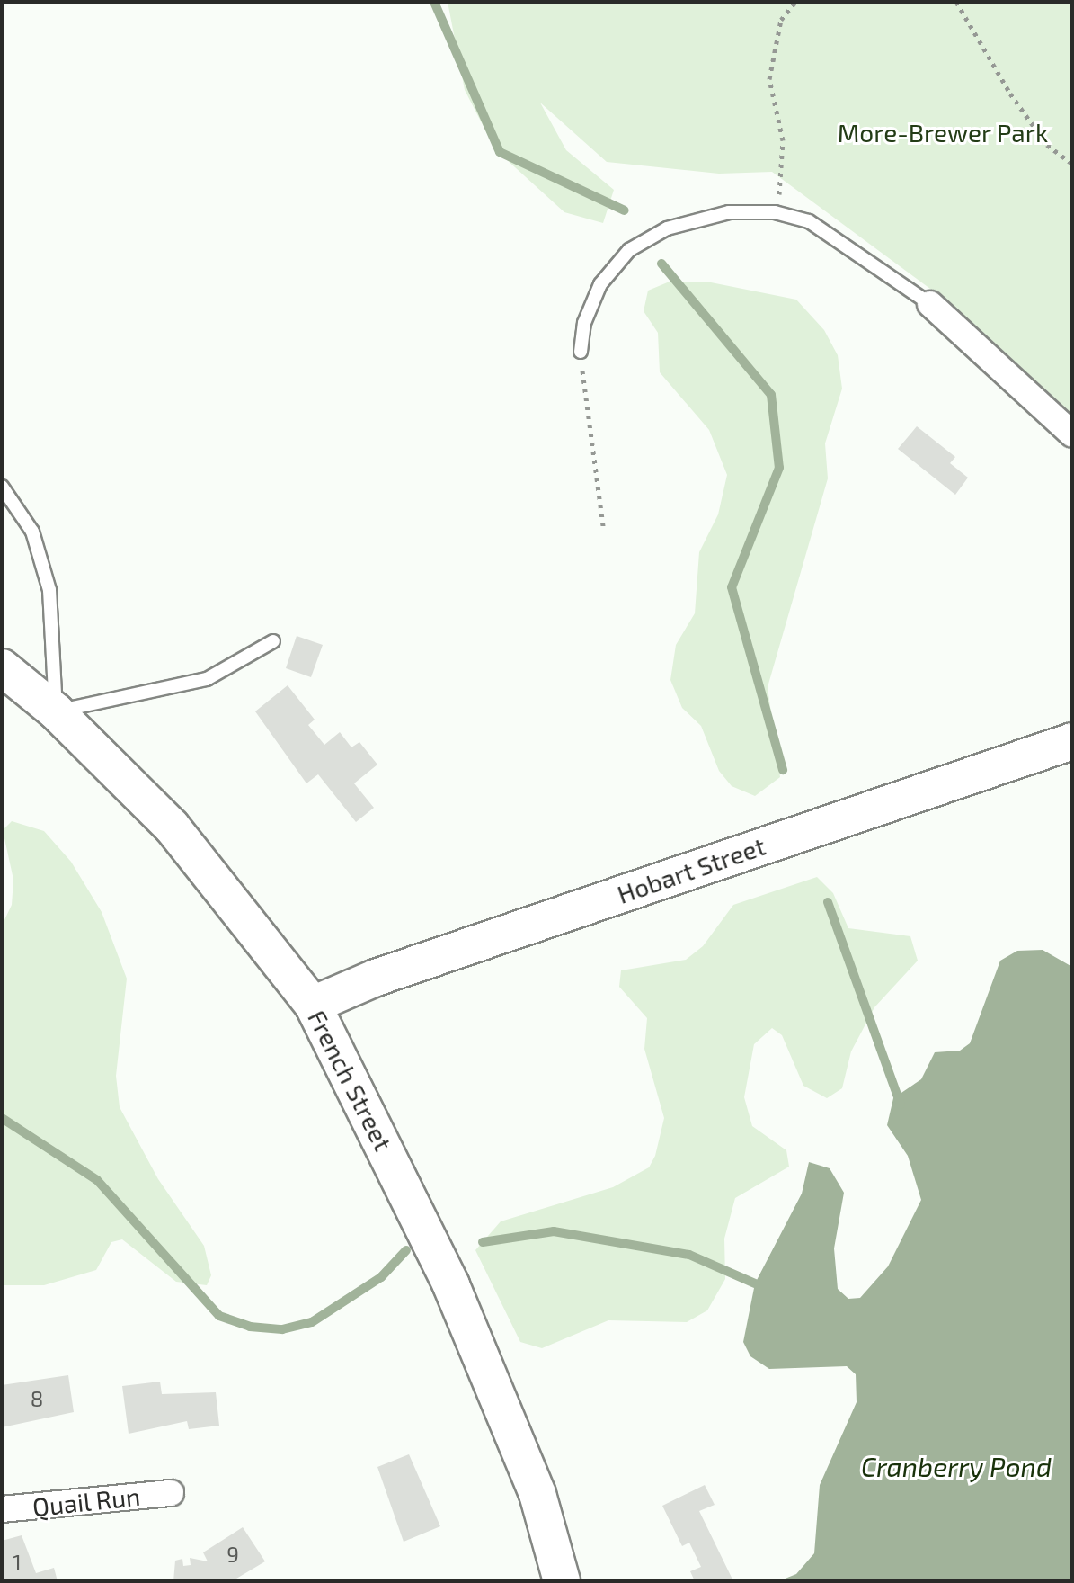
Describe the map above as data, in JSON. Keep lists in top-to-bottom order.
{
  "streets": {
    "street": ["Hobart Street", "French Street", "Quail Run"]
  },
  "crossings": [
    ["Hobart Street", "French Street"]
  ],
  "water": ["Cranberry Pond"],
  "parks": ["More-Brewer Park"],
  "house_numbers": ["8", "9", "1"]
}
